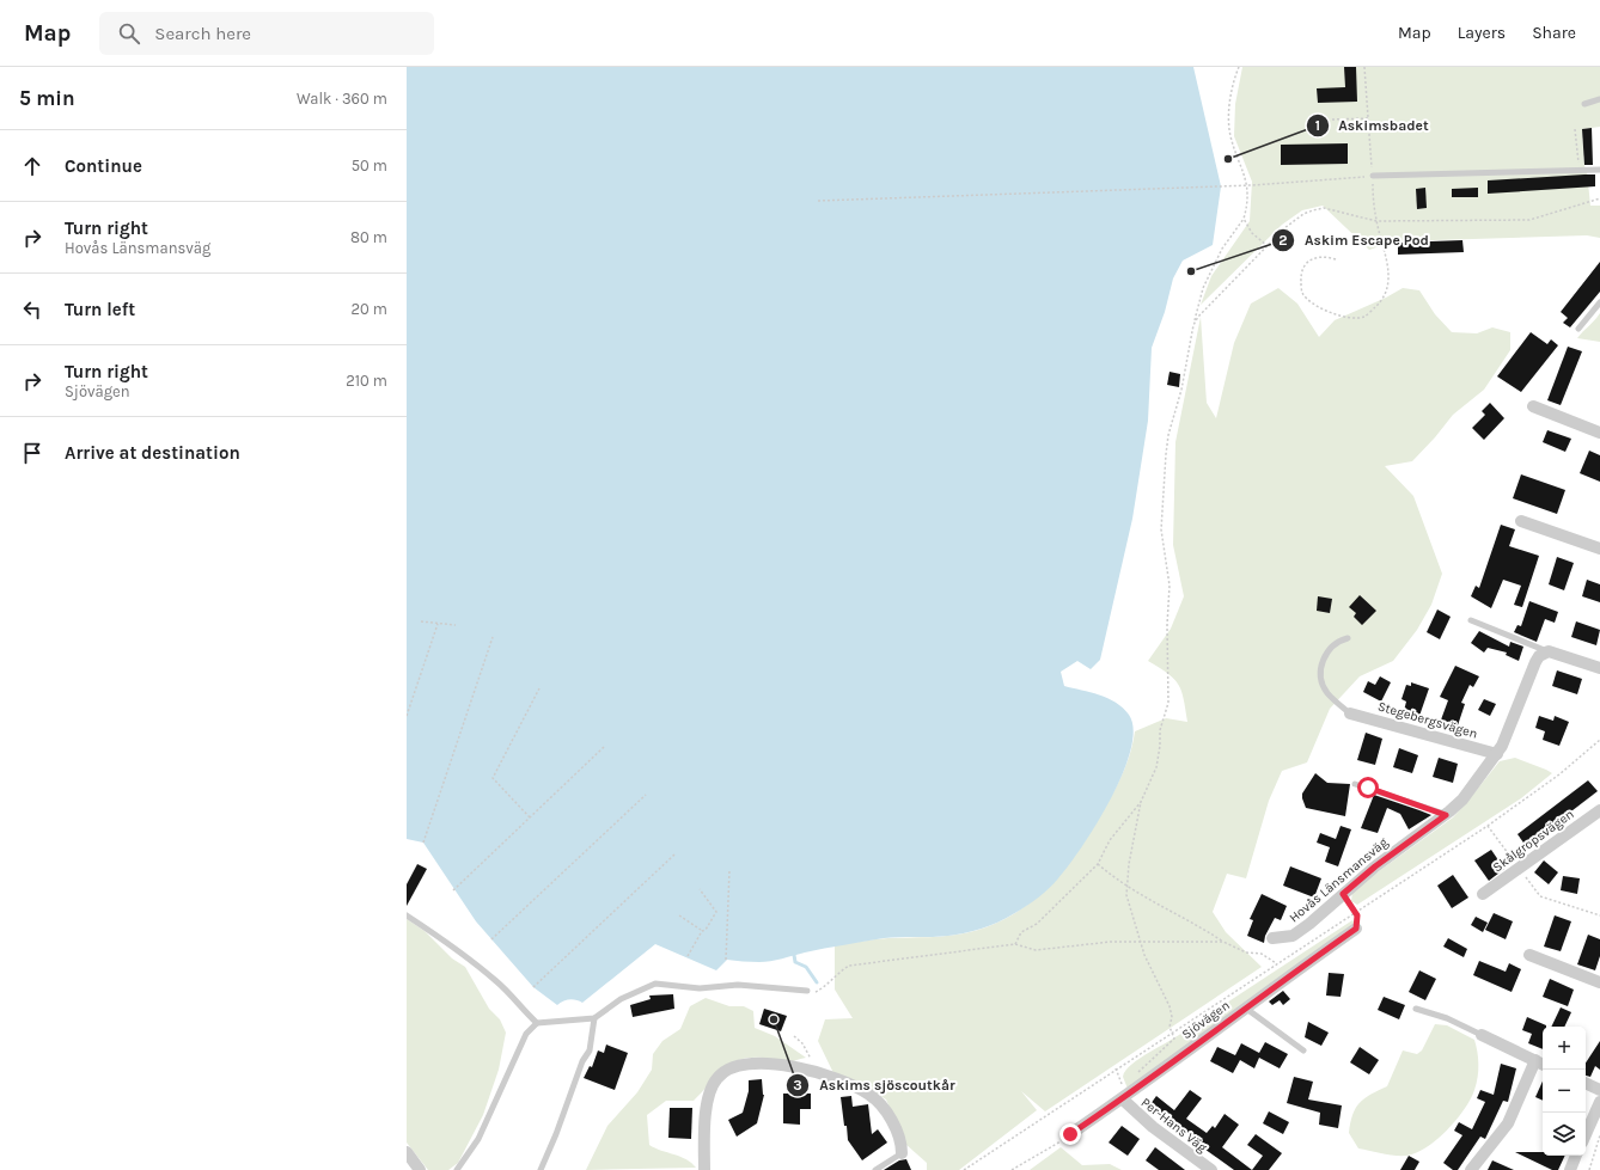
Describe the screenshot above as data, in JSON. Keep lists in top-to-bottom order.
{
  "streets": {
    "street": [
      "Stegebergsvägen",
      "Skålgropsvägen",
      "Hovås Länsmansväg",
      "Sjövägen",
      "Per-Hans Väg"
    ]
  },
  "crossings": [
    ["Stegebergsvägen", "Hovås Länsmansväg"],
    ["Sjövägen", "Per-Hans Väg"]
  ],
  "places": ["Askimsbadet", "Askim Escape Pod", "Askims sjöscoutkår"],
  "page": {
    "header": "Map",
    "search": "Search here",
    "nav": ["Map", "Layers", "Share"],
    "heading": ["5 min", "Walk · 360 m"],
    "list": [
      ["Continue", "50 m"],
      ["Turn right", "Hovås Länsmansväg", "80 m"],
      ["Turn left", "20 m"],
      ["Turn right", "Sjövägen", "210 m"],
      "Arrive at destination"
    ],
    "map_buttons": ["+", "−"]
  }
}
